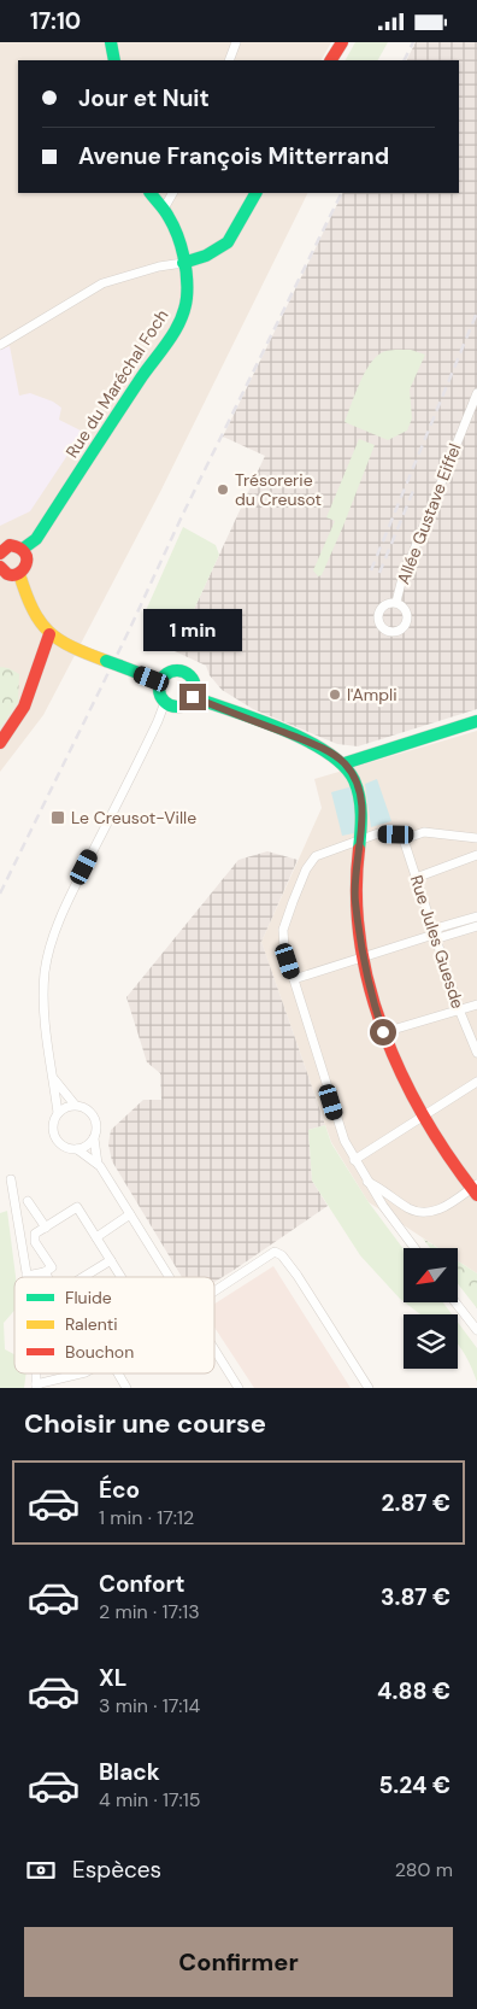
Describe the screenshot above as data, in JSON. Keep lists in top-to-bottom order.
{
  "streets": {
    "main road": ["Rue du Maréchal Foch"],
    "street": ["Allée Gustave Eiffel", "Rue Jules Guesde"]
  },
  "places": {
    "other": ["Trésorerie du Creusot", "l'Ampli"],
    "transit": ["Le Creusot-Ville"]
  },
  "legend": ["Fluide", "Ralenti", "Bouchon"],
  "north": "bottom left",
  "page": {
    "status": "17:10",
    "banner": ["Jour et Nuit", "Avenue François Mitterrand"],
    "bubble": "1 min",
    "heading": "Choisir une course",
    "list": [
      {
        "name": "Éco",
        "note": "1 min · 17:12",
        "value": "2.87 €"
      },
      {
        "name": "Confort",
        "note": "2 min · 17:13",
        "value": "3.87 €"
      },
      {
        "name": "XL",
        "note": "3 min · 17:14",
        "value": "4.88 €"
      },
      {
        "name": "Black",
        "note": "4 min · 17:15",
        "value": "5.24 €"
      }
    ],
    "pay": ["Espèces", "280 m"],
    "buttons": "Confirmer"
  }
}
